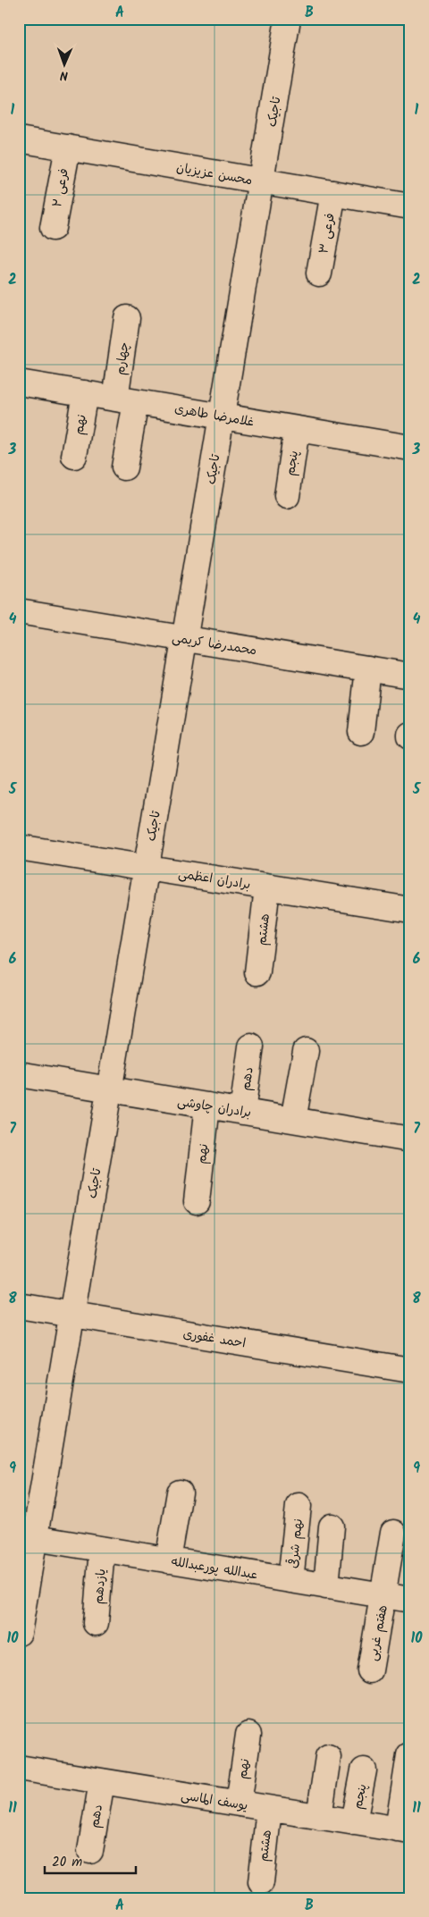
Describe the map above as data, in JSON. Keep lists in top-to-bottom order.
{
  "streets": {
    "street": [
      "تاجیک",
      "محسن عزیزیان",
      "فرعی ۲",
      "فرعی ۳",
      "چهارم",
      "غلامرضا طاهری",
      "نهم",
      "پنجم",
      "محمدرضا کریمی",
      "برادران اعظمی",
      "هشتم",
      "دهم",
      "برادران چاوشی",
      "احمد غفوری",
      "نهم شرقی",
      "عبدالله پورعبدالله",
      "یازدهم",
      "هفتم غربی",
      "یوسف الماسی"
    ]
  },
  "crossings": [
    ["تاجیک", "محسن عزیزیان"],
    ["تاجیک", "غلامرضا طاهری"],
    ["تاجیک", "محمدرضا کریمی"],
    ["تاجیک", "برادران اعظمی"],
    ["تاجیک", "برادران چاوشی"],
    ["تاجیک", "احمد غفوری"],
    ["تاجیک", "عبدالله پورعبدالله"],
    ["محسن عزیزیان", "فرعی ۲"],
    ["محسن عزیزیان", "فرعی ۳"],
    ["چهارم", "غلامرضا طاهری"],
    ["غلامرضا طاهری", "نهم"],
    ["غلامرضا طاهری", "پنجم"],
    ["نهم", "برادران چاوشی"],
    ["نهم", "یوسف الماسی"],
    ["پنجم", "یوسف الماسی"],
    ["برادران اعظمی", "هشتم"],
    ["هشتم", "یوسف الماسی"],
    ["دهم", "برادران چاوشی"],
    ["دهم", "یوسف الماسی"],
    ["نهم شرقی", "عبدالله پورعبدالله"],
    ["عبدالله پورعبدالله", "یازدهم"],
    ["عبدالله پورعبدالله", "هفتم غربی"]
  ],
  "scale_bar": "20 m",
  "north": "bottom",
  "grid": {
    "columns": ["A", "B"],
    "rows": [
      "1",
      "2",
      "3",
      "4",
      "5",
      "6",
      "7",
      "8",
      "9",
      "10",
      "11"
    ]
  }
}
